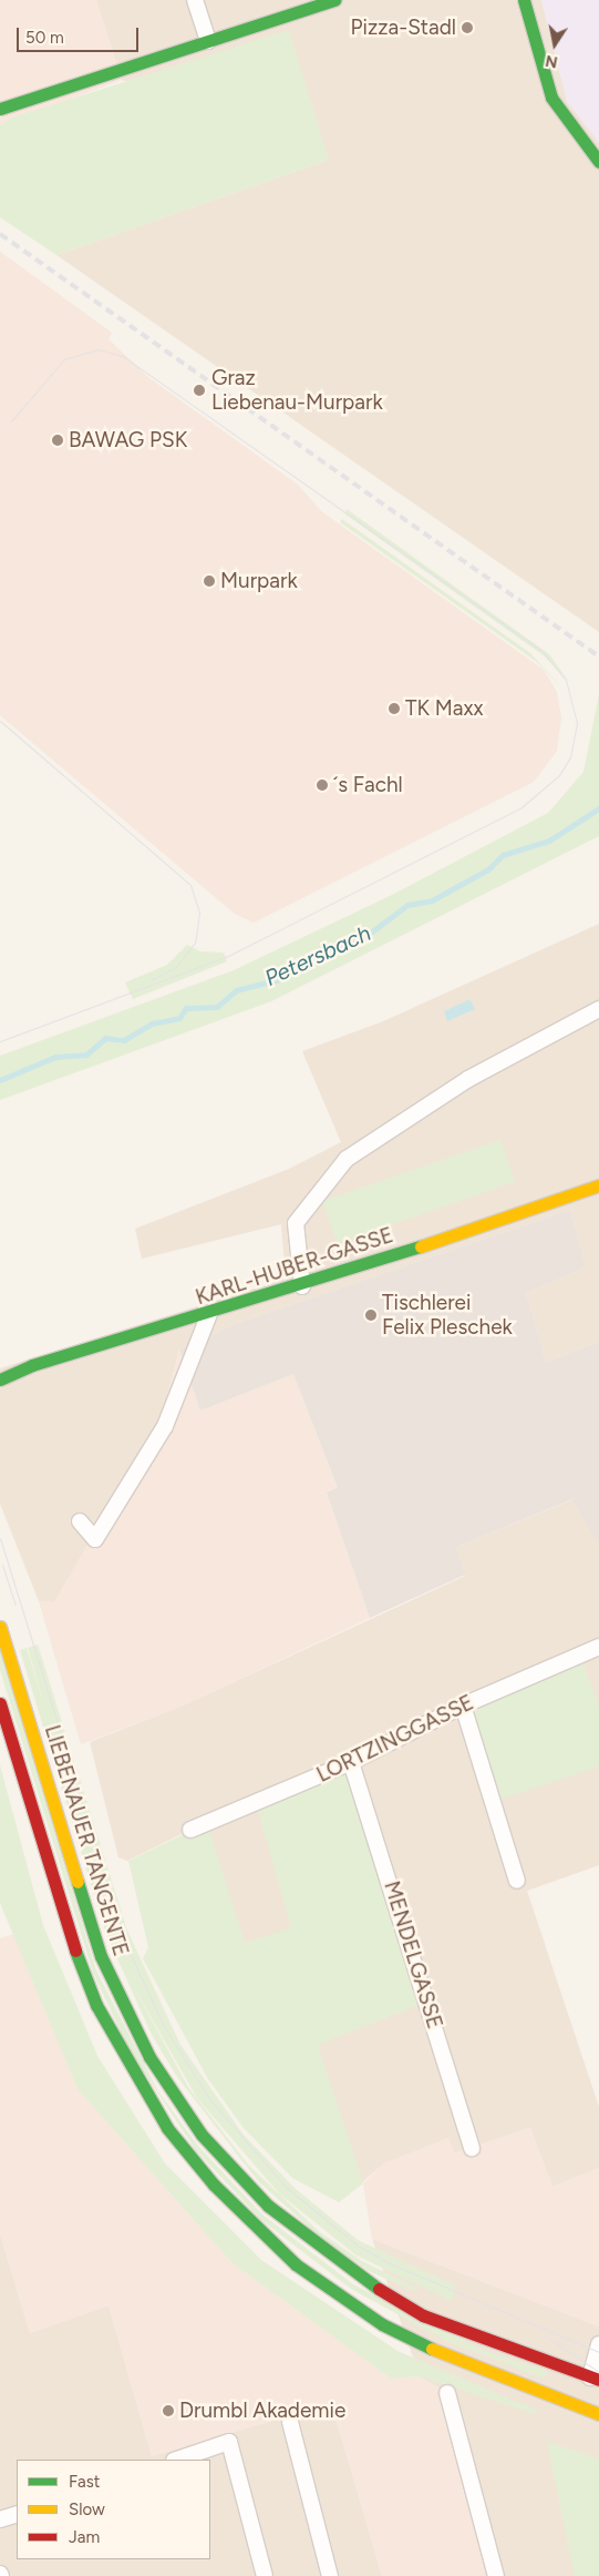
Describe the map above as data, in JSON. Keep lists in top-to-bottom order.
{
  "streets": {
    "main road": ["KARL-HUBER-GASSE", "LIEBENAUER TANGENTE"],
    "street": ["LORTZINGGASSE", "MENDELGASSE"]
  },
  "crossings": [
    ["LORTZINGGASSE", "MENDELGASSE"]
  ],
  "water": ["Petersbach"],
  "places": [
    "Pizza-Stadl",
    "Graz Liebenau-Murpark",
    "BAWAG PSK",
    "Murpark",
    "TK Maxx",
    "´s Fachl",
    "Tischlerei Felix Pleschek",
    "Drumbl Akademie"
  ],
  "legend": ["Fast", "Slow", "Jam"],
  "scale_bar": "50 m",
  "north": "bottom"
}
